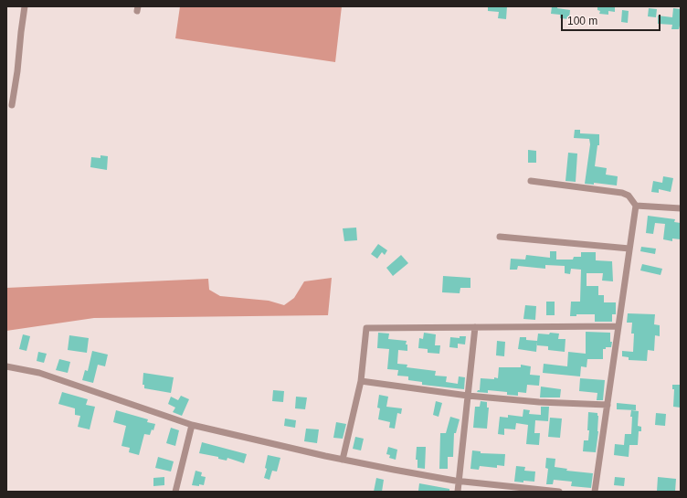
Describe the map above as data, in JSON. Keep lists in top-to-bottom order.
{
  "scale_bar": "100 m"
}
